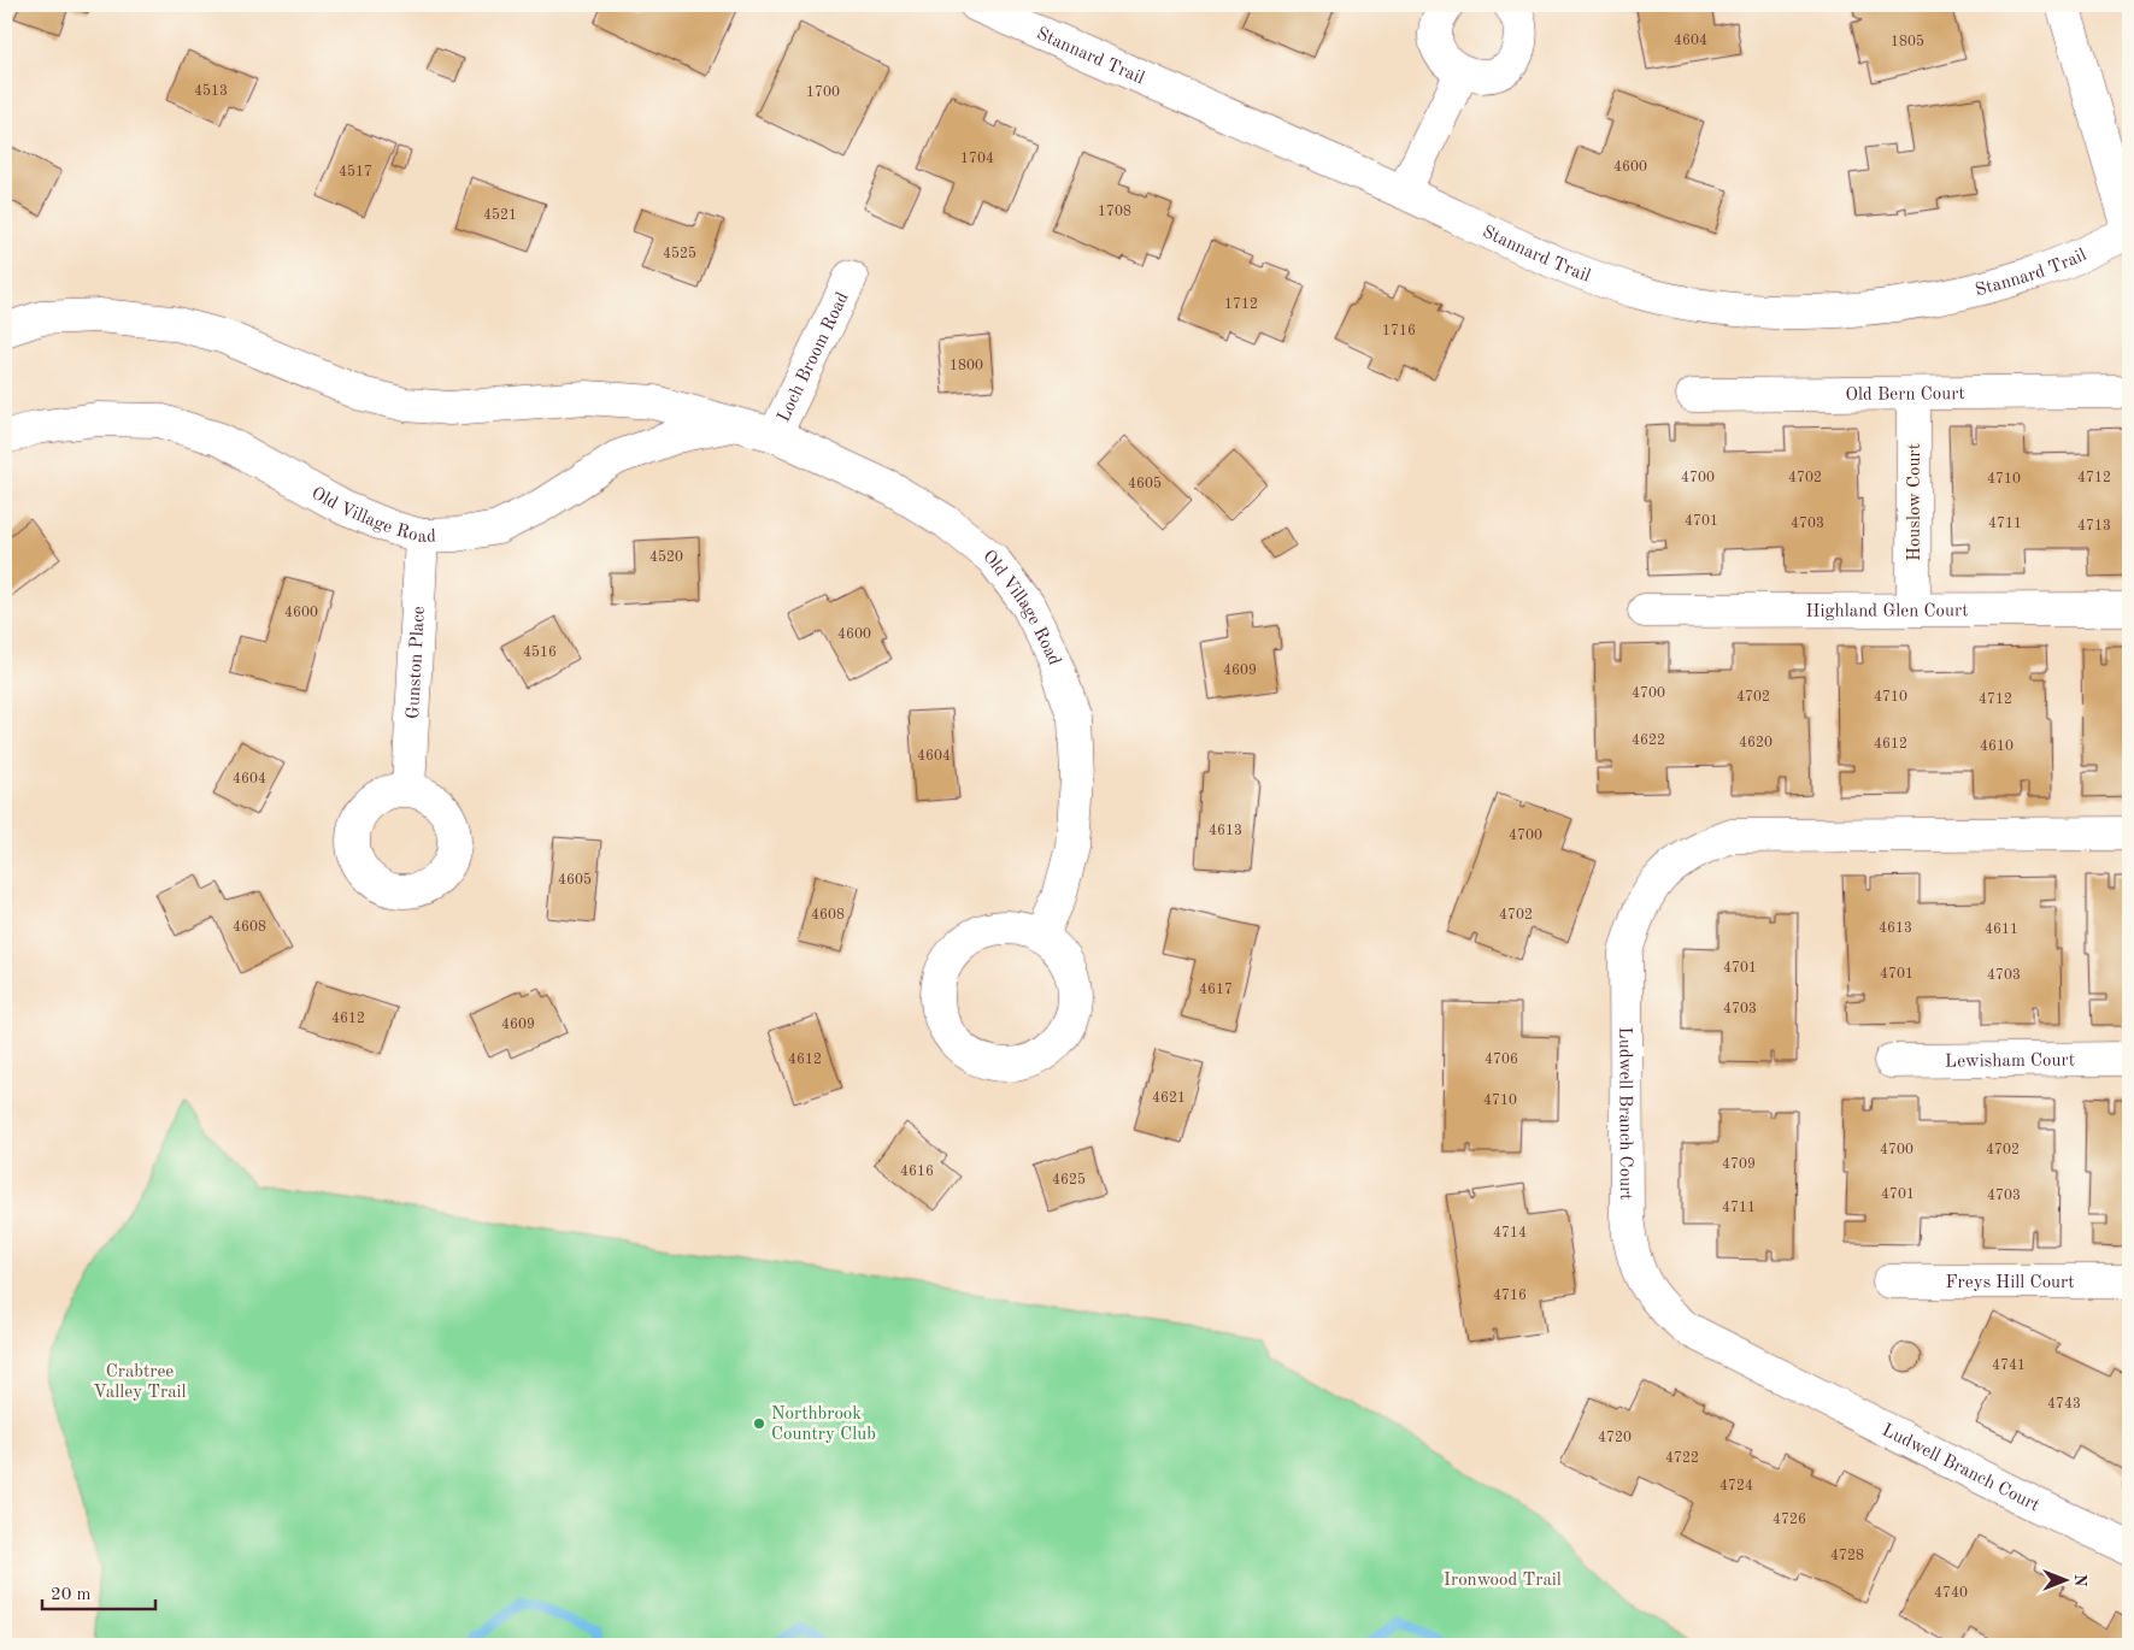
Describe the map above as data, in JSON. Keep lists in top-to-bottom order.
{
  "streets": {
    "street": [
      "Stannard Trail",
      "Loch Broom Road",
      "Old Bern Court",
      "Houslow Court",
      "Old Village Road",
      "Highland Glen Court",
      "Gunston Place",
      "Lewisham Court",
      "Ludwell Branch Court",
      "Freys Hill Court"
    ]
  },
  "crossings": [
    ["Loch Broom Road", "Old Village Road"],
    ["Old Bern Court", "Houslow Court"],
    ["Houslow Court", "Highland Glen Court"],
    ["Old Village Road", "Gunston Place"]
  ],
  "parks": ["Crabtree Valley Trail", "Ironwood Trail"],
  "places": ["Northbrook Country Club"],
  "house_numbers": [
    "4604",
    "1805",
    "4513",
    "1700",
    "1704",
    "4600",
    "4517",
    "1708",
    "4521",
    "4525",
    "1712",
    "1716",
    "1800",
    "4700",
    "4702",
    "4712",
    "4710",
    "4605",
    "4701",
    "4703",
    "4711",
    "4713",
    "4520",
    "4600",
    "4600",
    "4516",
    "4609",
    "4700",
    "4702",
    "4710",
    "4712",
    "4622",
    "4620",
    "4612",
    "4610",
    "4604",
    "4604",
    "4613",
    "4700",
    "4605",
    "4608",
    "4702",
    "4608",
    "4613",
    "4611",
    "4701",
    "4701",
    "4703",
    "4617",
    "4703",
    "4612",
    "4609",
    "4612",
    "4706",
    "4621",
    "4710",
    "4700",
    "4702",
    "4709",
    "4616",
    "4625",
    "4701",
    "4703",
    "4711",
    "4714",
    "4716",
    "4741",
    "4743",
    "4720",
    "4722",
    "4724",
    "4726",
    "4728",
    "4740"
  ],
  "scale_bar": "20 m",
  "north": "right"
}
